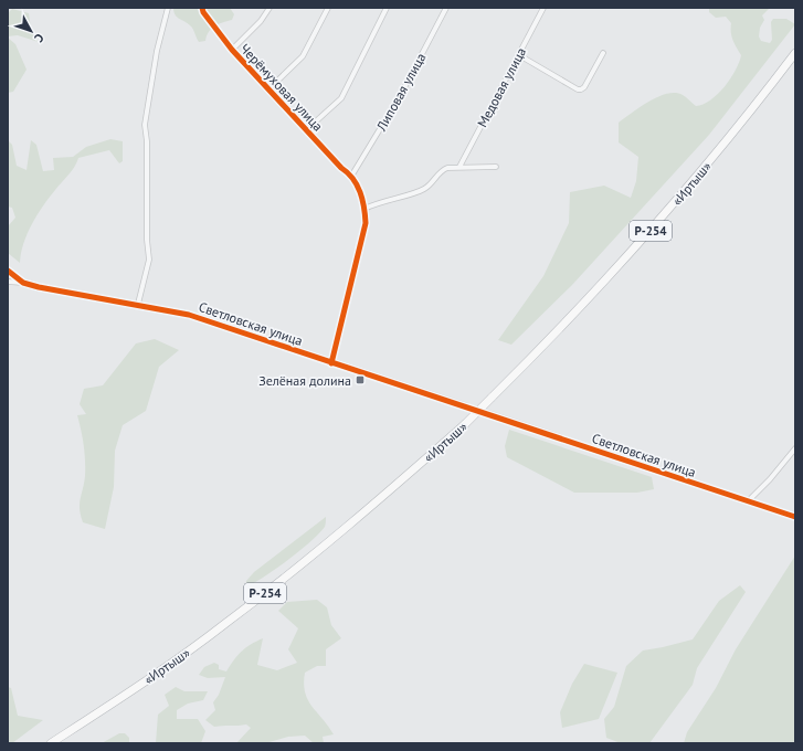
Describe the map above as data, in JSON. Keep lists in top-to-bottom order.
{
  "streets": {
    "highway": ["«Иртыш»", "Р-254"],
    "street": [
      "Черёмуховая улица",
      "Медовая улица",
      "Липовая улица",
      "Светловская улица"
    ]
  },
  "crossings": [
    ["Черёмуховая улица", "Липовая улица"]
  ],
  "places": {
    "transit": ["Зелёная долина"]
  },
  "north": "bottom right"
}
